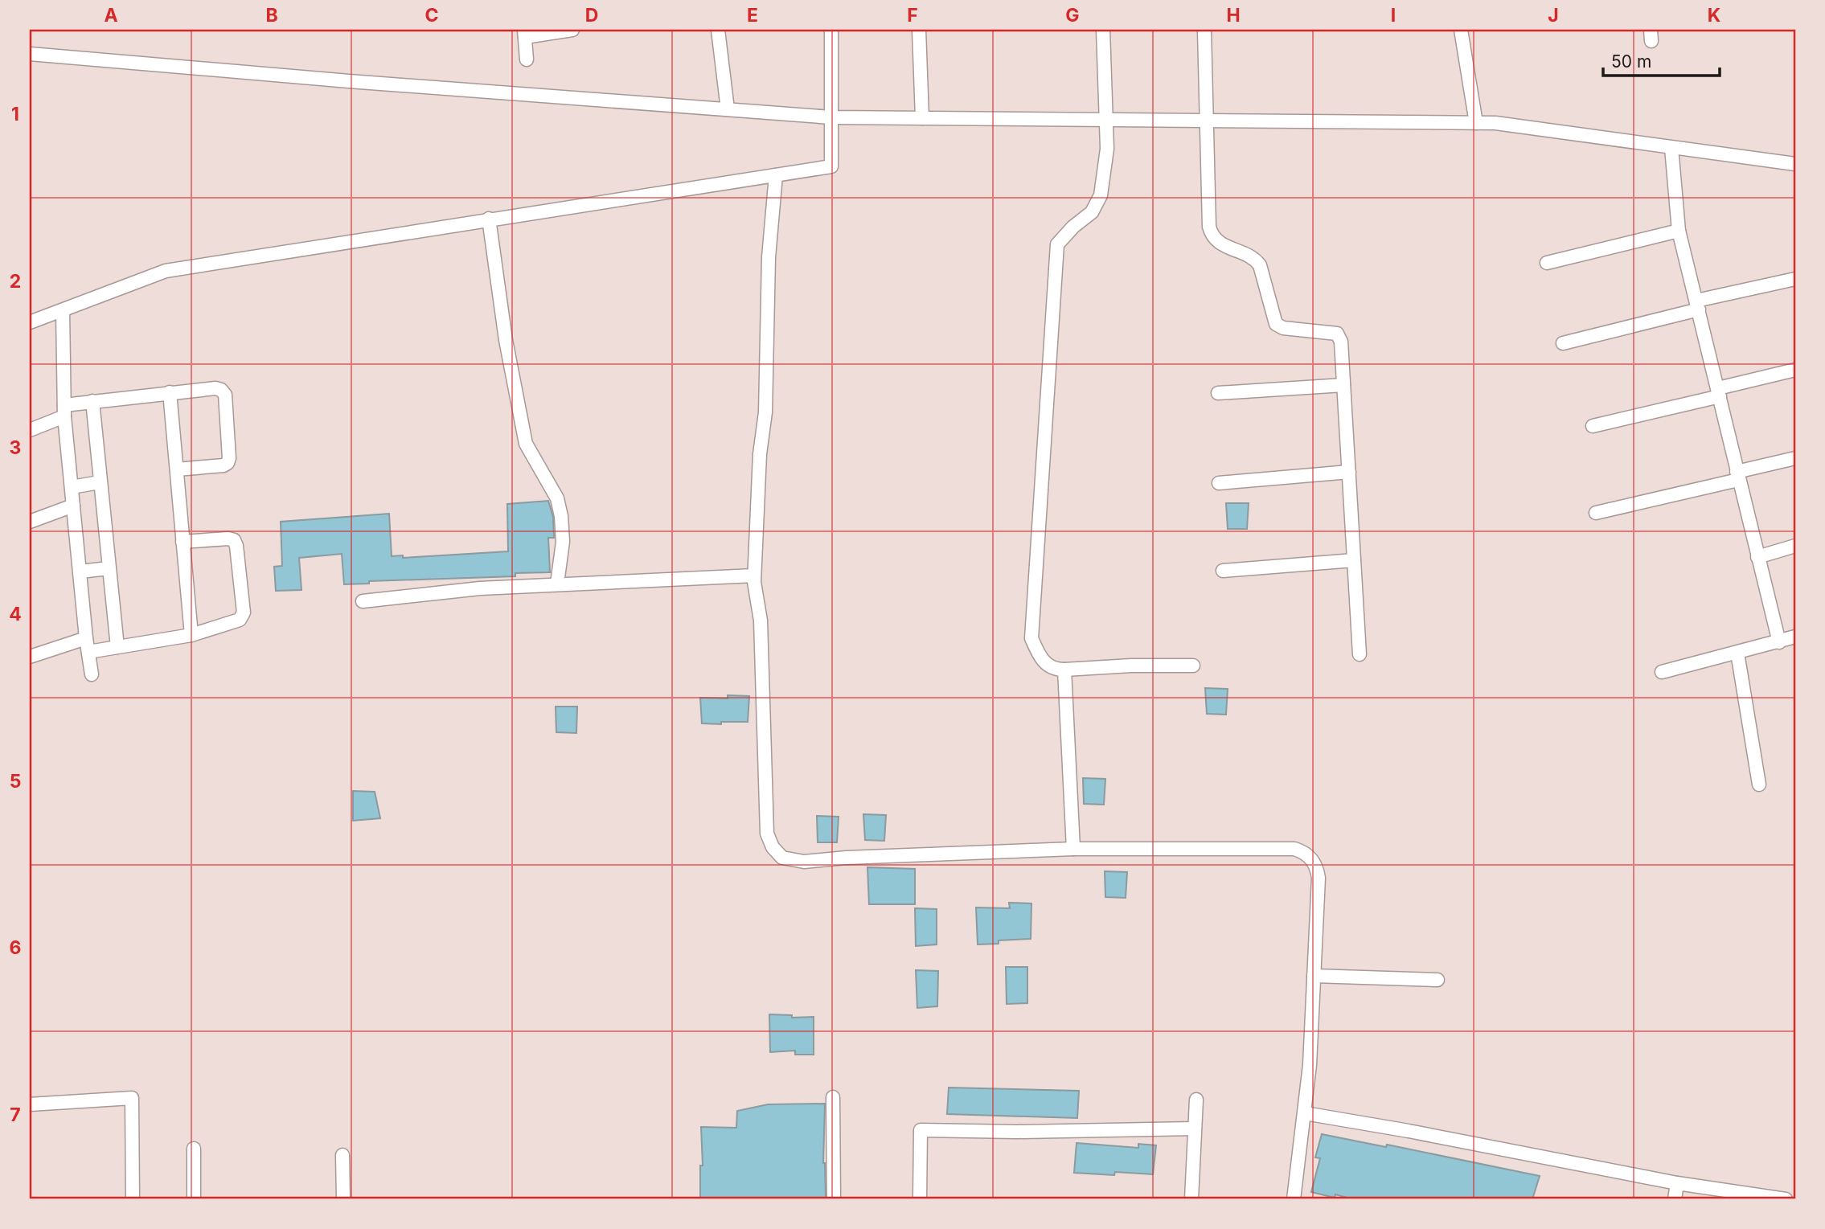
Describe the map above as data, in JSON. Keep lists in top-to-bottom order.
{
  "scale_bar": "50 m",
  "grid": {
    "columns": [
      "A",
      "B",
      "C",
      "D",
      "E",
      "F",
      "G",
      "H",
      "I",
      "J",
      "K"
    ],
    "rows": [
      "1",
      "2",
      "3",
      "4",
      "5",
      "6",
      "7"
    ]
  }
}
